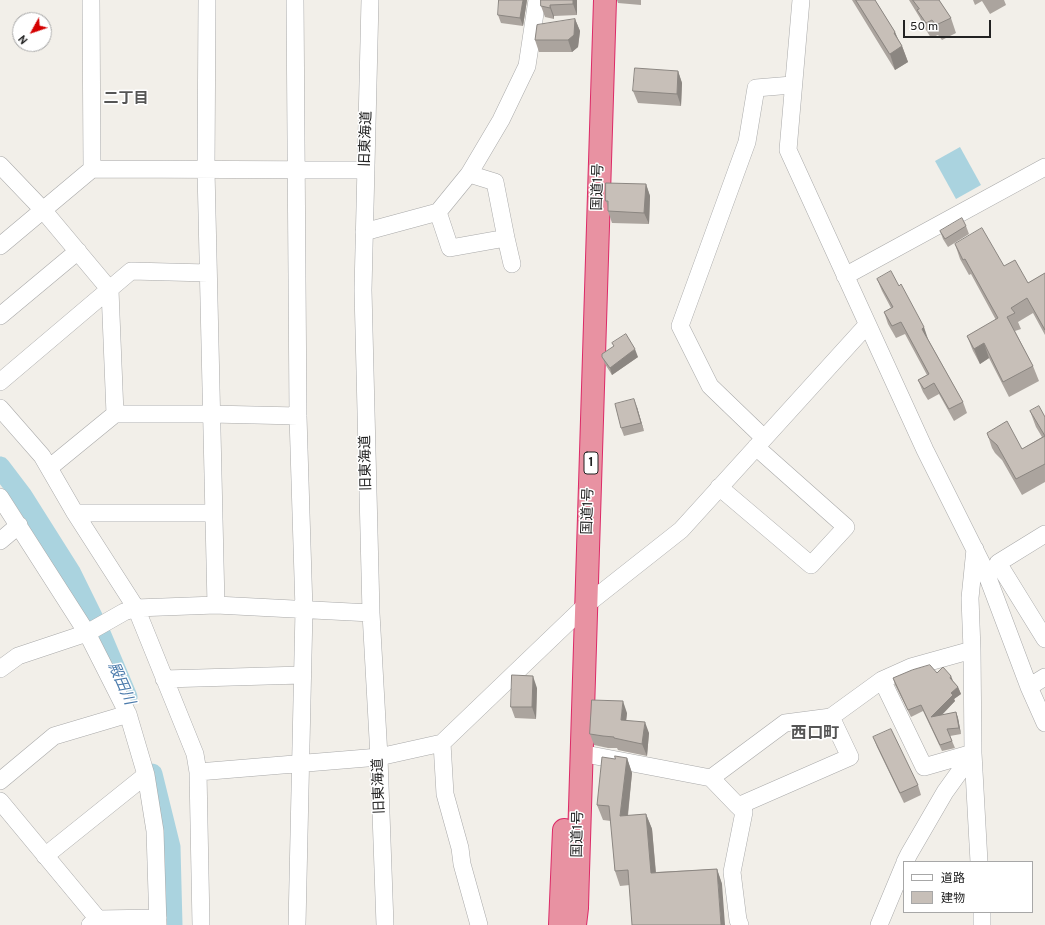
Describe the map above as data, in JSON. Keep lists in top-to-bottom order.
{
  "streets": {
    "highway": ["国道1号", "1"],
    "street": ["旧東海道"]
  },
  "districts": ["二丁目", "西口町"],
  "water": ["殿田川"],
  "legend": ["道路", "建物"],
  "scale_bar": "50 m",
  "north": "bottom left"
}
